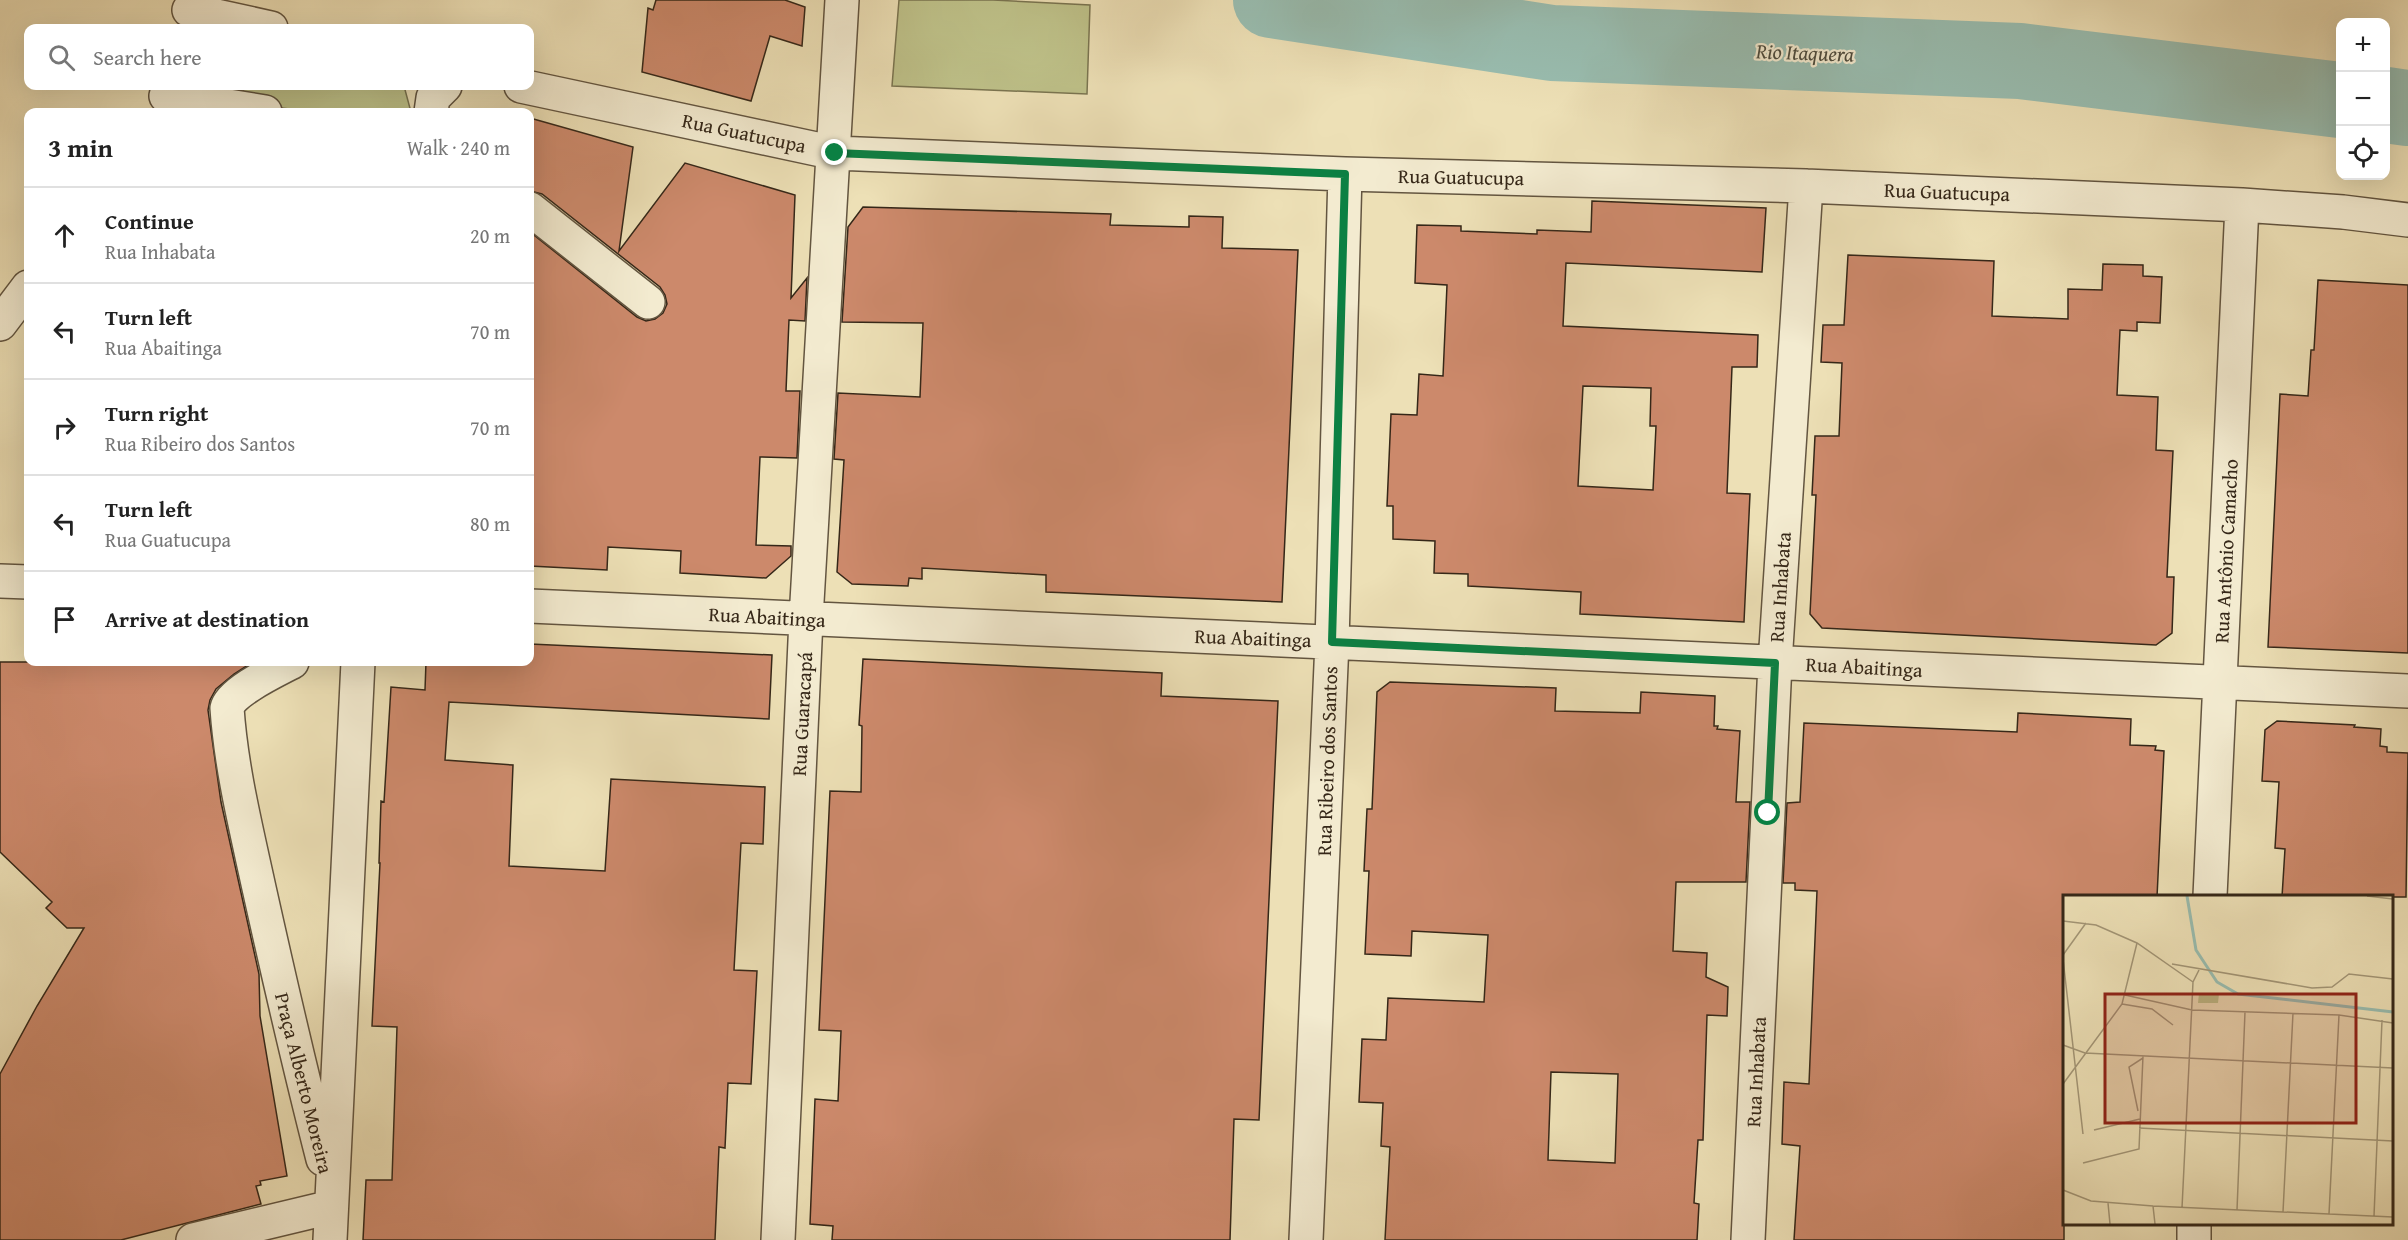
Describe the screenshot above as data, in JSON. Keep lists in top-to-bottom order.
{
  "streets": {
    "street": [
      "Rua Guatucupa",
      "Rua Antônio Camacho",
      "Rua Inhabata",
      "Rua Abaitinga",
      "Rua Guaracapá",
      "Rua Ribeiro dos Santos",
      "Praça Alberto Moreira"
    ]
  },
  "crossings": [
    ["Rua Guatucupa", "Rua Antônio Camacho"],
    ["Rua Guatucupa", "Rua Inhabata"],
    ["Rua Guatucupa", "Rua Guaracapá"],
    ["Rua Guatucupa", "Rua Ribeiro dos Santos"],
    ["Rua Antônio Camacho", "Rua Abaitinga"],
    ["Rua Inhabata", "Rua Abaitinga"],
    ["Rua Abaitinga", "Rua Guaracapá"],
    ["Rua Abaitinga", "Rua Ribeiro dos Santos"]
  ],
  "water": ["Rio Itaquera"],
  "page": {
    "map_buttons": ["+", "−"],
    "search": "Search here",
    "heading": ["3 min", "Walk · 240 m"],
    "list": [
      ["Continue", "Rua Inhabata", "20 m"],
      ["Turn left", "Rua Abaitinga", "70 m"],
      ["Turn right", "Rua Ribeiro dos Santos", "70 m"],
      ["Turn left", "Rua Guatucupa", "80 m"],
      "Arrive at destination"
    ]
  }
}
